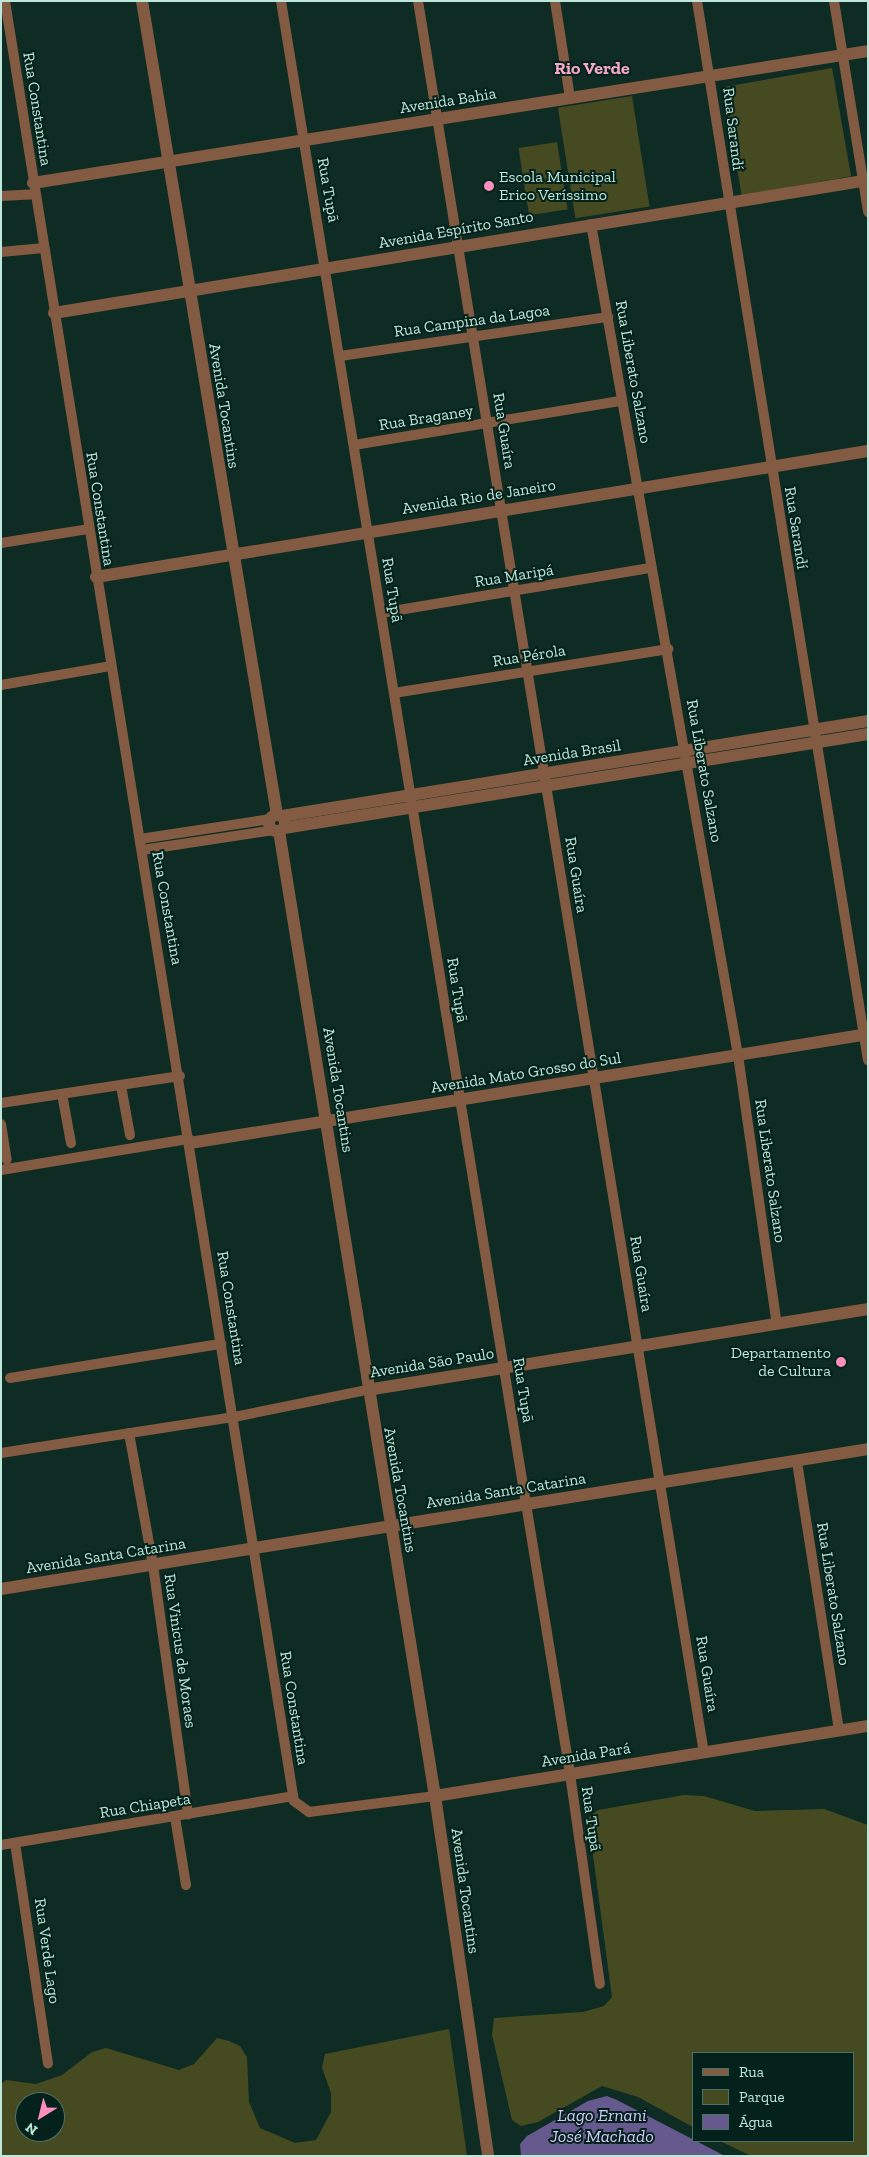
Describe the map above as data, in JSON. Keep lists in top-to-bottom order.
{
  "streets": {
    "street": [
      "Avenida Bahia",
      "Rua Constantina",
      "Rua Sarandí",
      "Rua Tupã",
      "Avenida Espírito Santo",
      "Rua Campina da Lagoa",
      "Rua Liberato Salzano",
      "Avenida Tocantins",
      "Rua Braganey",
      "Rua Guaíra",
      "Avenida Rio de Janeiro",
      "Rua Maripá",
      "Rua Pérola",
      "Avenida Brasil",
      "Avenida Mato Grosso do Sul",
      "Avenida São Paulo",
      "Avenida Santa Catarina",
      "Rua Vinicus de Moraes",
      "Avenida Pará",
      "Rua Chiapeta",
      "Rua Verde Lago"
    ]
  },
  "crossings": [
    ["Avenida Bahia", "Rua Constantina"],
    ["Avenida Bahia", "Rua Sarandí"],
    ["Avenida Bahia", "Rua Tupã"],
    ["Avenida Bahia", "Avenida Tocantins"],
    ["Avenida Bahia", "Rua Guaíra"],
    ["Rua Constantina", "Avenida Espírito Santo"],
    ["Rua Constantina", "Avenida Rio de Janeiro"],
    ["Rua Constantina", "Avenida Brasil"],
    ["Rua Constantina", "Avenida Mato Grosso do Sul"],
    ["Rua Constantina", "Avenida São Paulo"],
    ["Rua Constantina", "Avenida Santa Catarina"],
    ["Rua Constantina", "Avenida Pará"],
    ["Rua Constantina", "Rua Chiapeta"],
    ["Rua Sarandí", "Avenida Espírito Santo"],
    ["Rua Sarandí", "Avenida Rio de Janeiro"],
    ["Rua Sarandí", "Avenida Brasil"],
    ["Rua Sarandí", "Avenida Mato Grosso do Sul"],
    ["Rua Tupã", "Avenida Espírito Santo"],
    ["Rua Tupã", "Rua Campina da Lagoa"],
    ["Rua Tupã", "Rua Braganey"],
    ["Rua Tupã", "Avenida Rio de Janeiro"],
    ["Rua Tupã", "Rua Maripá"],
    ["Rua Tupã", "Rua Pérola"],
    ["Rua Tupã", "Avenida Brasil"],
    ["Rua Tupã", "Avenida Mato Grosso do Sul"],
    ["Rua Tupã", "Avenida São Paulo"],
    ["Rua Tupã", "Avenida Santa Catarina"],
    ["Rua Tupã", "Avenida Pará"],
    ["Avenida Espírito Santo", "Rua Liberato Salzano"],
    ["Avenida Espírito Santo", "Avenida Tocantins"],
    ["Avenida Espírito Santo", "Rua Guaíra"],
    ["Rua Campina da Lagoa", "Rua Liberato Salzano"],
    ["Rua Campina da Lagoa", "Rua Guaíra"],
    ["Rua Liberato Salzano", "Rua Braganey"],
    ["Rua Liberato Salzano", "Avenida Rio de Janeiro"],
    ["Rua Liberato Salzano", "Rua Maripá"],
    ["Rua Liberato Salzano", "Rua Pérola"],
    ["Rua Liberato Salzano", "Avenida Brasil"],
    ["Rua Liberato Salzano", "Avenida Mato Grosso do Sul"],
    ["Rua Liberato Salzano", "Avenida São Paulo"],
    ["Rua Liberato Salzano", "Avenida Santa Catarina"],
    ["Rua Liberato Salzano", "Avenida Pará"],
    ["Avenida Tocantins", "Avenida Rio de Janeiro"],
    ["Avenida Tocantins", "Avenida Brasil"],
    ["Avenida Tocantins", "Avenida Mato Grosso do Sul"],
    ["Avenida Tocantins", "Avenida São Paulo"],
    ["Avenida Tocantins", "Avenida Santa Catarina"],
    ["Avenida Tocantins", "Avenida Pará"],
    ["Rua Braganey", "Rua Guaíra"],
    ["Rua Guaíra", "Avenida Rio de Janeiro"],
    ["Rua Guaíra", "Rua Maripá"],
    ["Rua Guaíra", "Rua Pérola"],
    ["Rua Guaíra", "Avenida Brasil"],
    ["Rua Guaíra", "Avenida Mato Grosso do Sul"],
    ["Rua Guaíra", "Avenida São Paulo"],
    ["Rua Guaíra", "Avenida Santa Catarina"],
    ["Rua Guaíra", "Avenida Pará"],
    ["Avenida São Paulo", "Rua Vinicus de Moraes"],
    ["Avenida Santa Catarina", "Rua Vinicus de Moraes"],
    ["Rua Vinicus de Moraes", "Rua Chiapeta"],
    ["Avenida Pará", "Rua Chiapeta"],
    ["Rua Chiapeta", "Rua Verde Lago"]
  ],
  "districts": ["Rio Verde"],
  "water": ["Lago Ernani José Machado"],
  "places": ["Escola Municipal Erico Veríssimo", "Departamento de Cultura"],
  "legend": ["Rua", "Parque", "Água"],
  "north": "bottom left"
}
